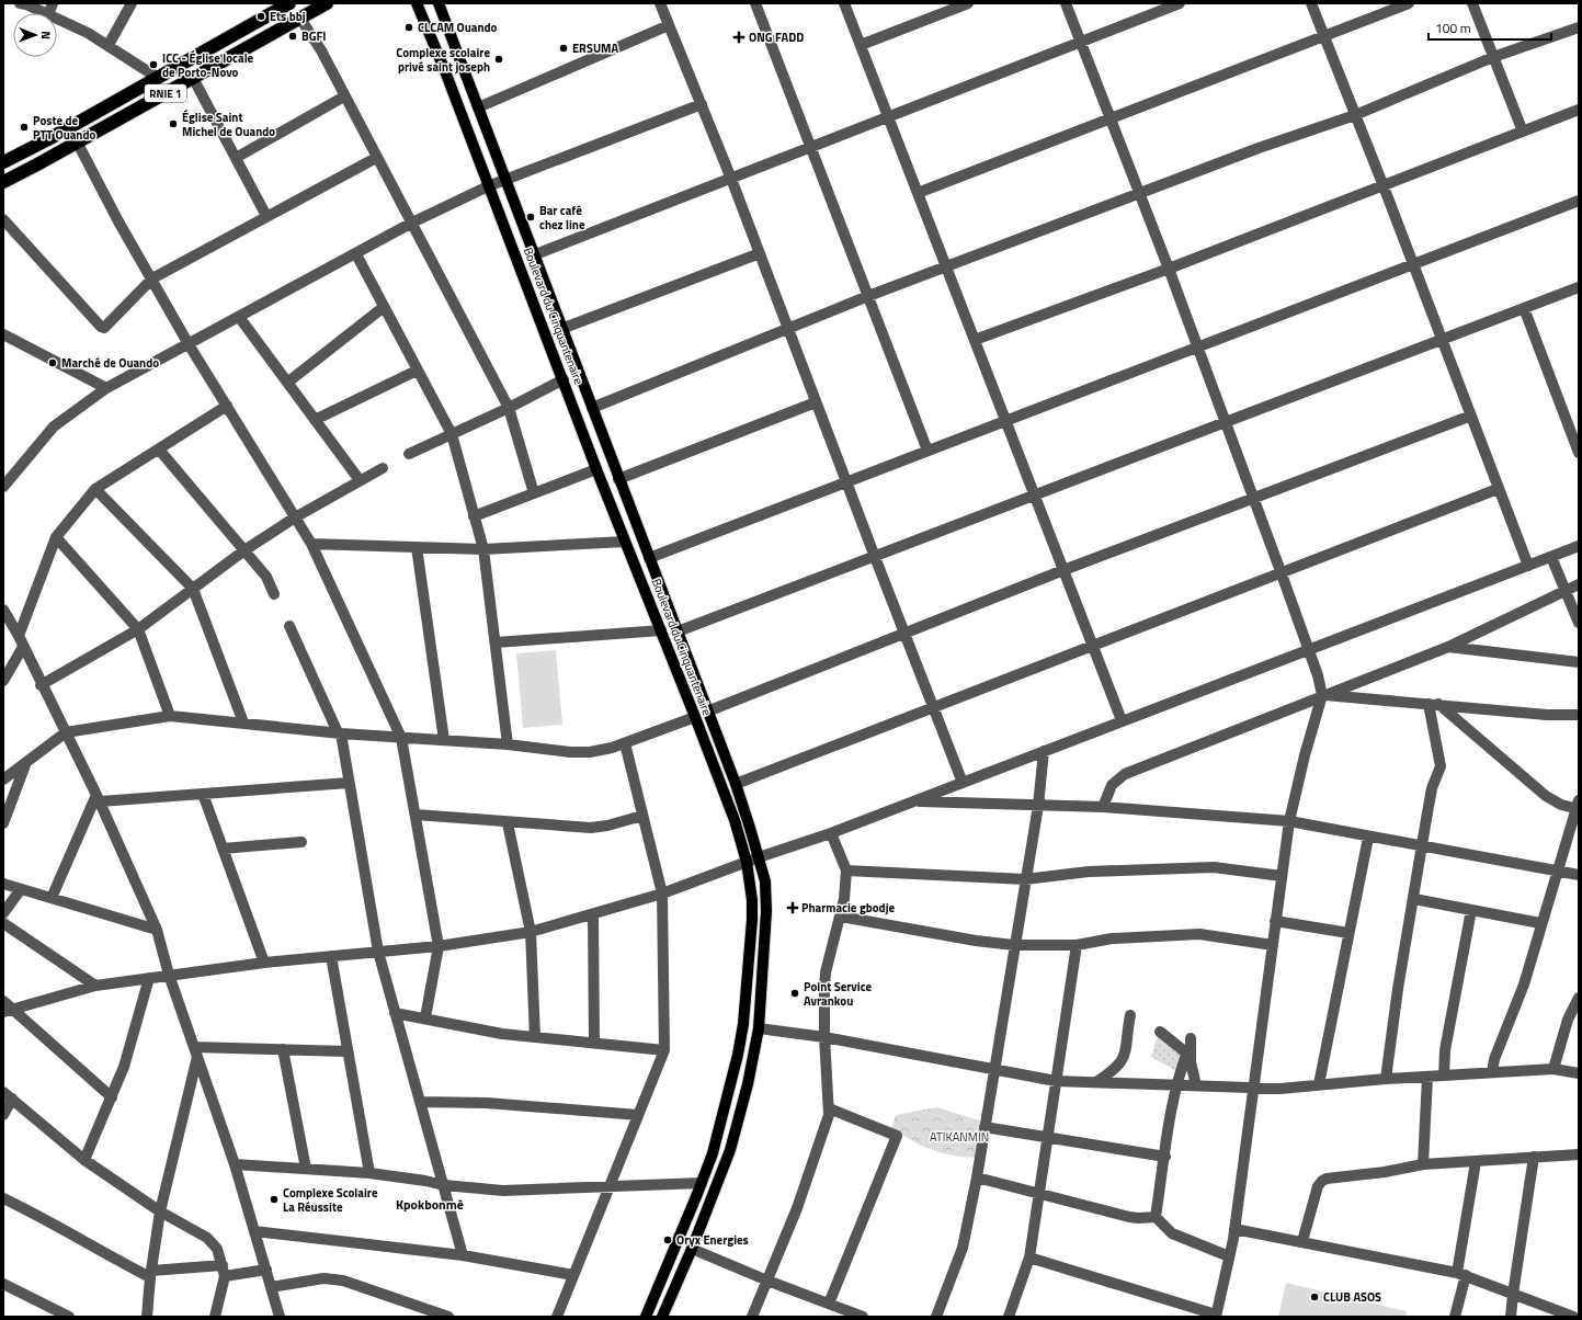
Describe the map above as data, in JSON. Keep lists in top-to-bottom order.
{
  "streets": {
    "highway": ["RNIE 1"],
    "main road": ["Boulevard du Cinquantenaire"]
  },
  "districts": ["Kpokbonmè"],
  "parks": ["ATIKANMIN"],
  "places": {
    "other": [
      "Ets bbj",
      "CLCAM Ouando",
      "BGFI",
      "ERSUMA",
      "Complexe scolaire privé saint joseph",
      "ICC - Église locale de Porto-Novo",
      "Église Saint Michel de Ouando",
      "Poste de PTT Ouando",
      "Bar café chez line",
      "Marché de Ouando",
      "Point Service Avrankou",
      "Complexe Scolaire La Réussite",
      "Oryx Energies",
      "CLUB ASOS"
    ],
    "health": ["ONG FADD", "Pharmacie gbodje"]
  },
  "scale_bar": "100 m",
  "north": "right"
}
